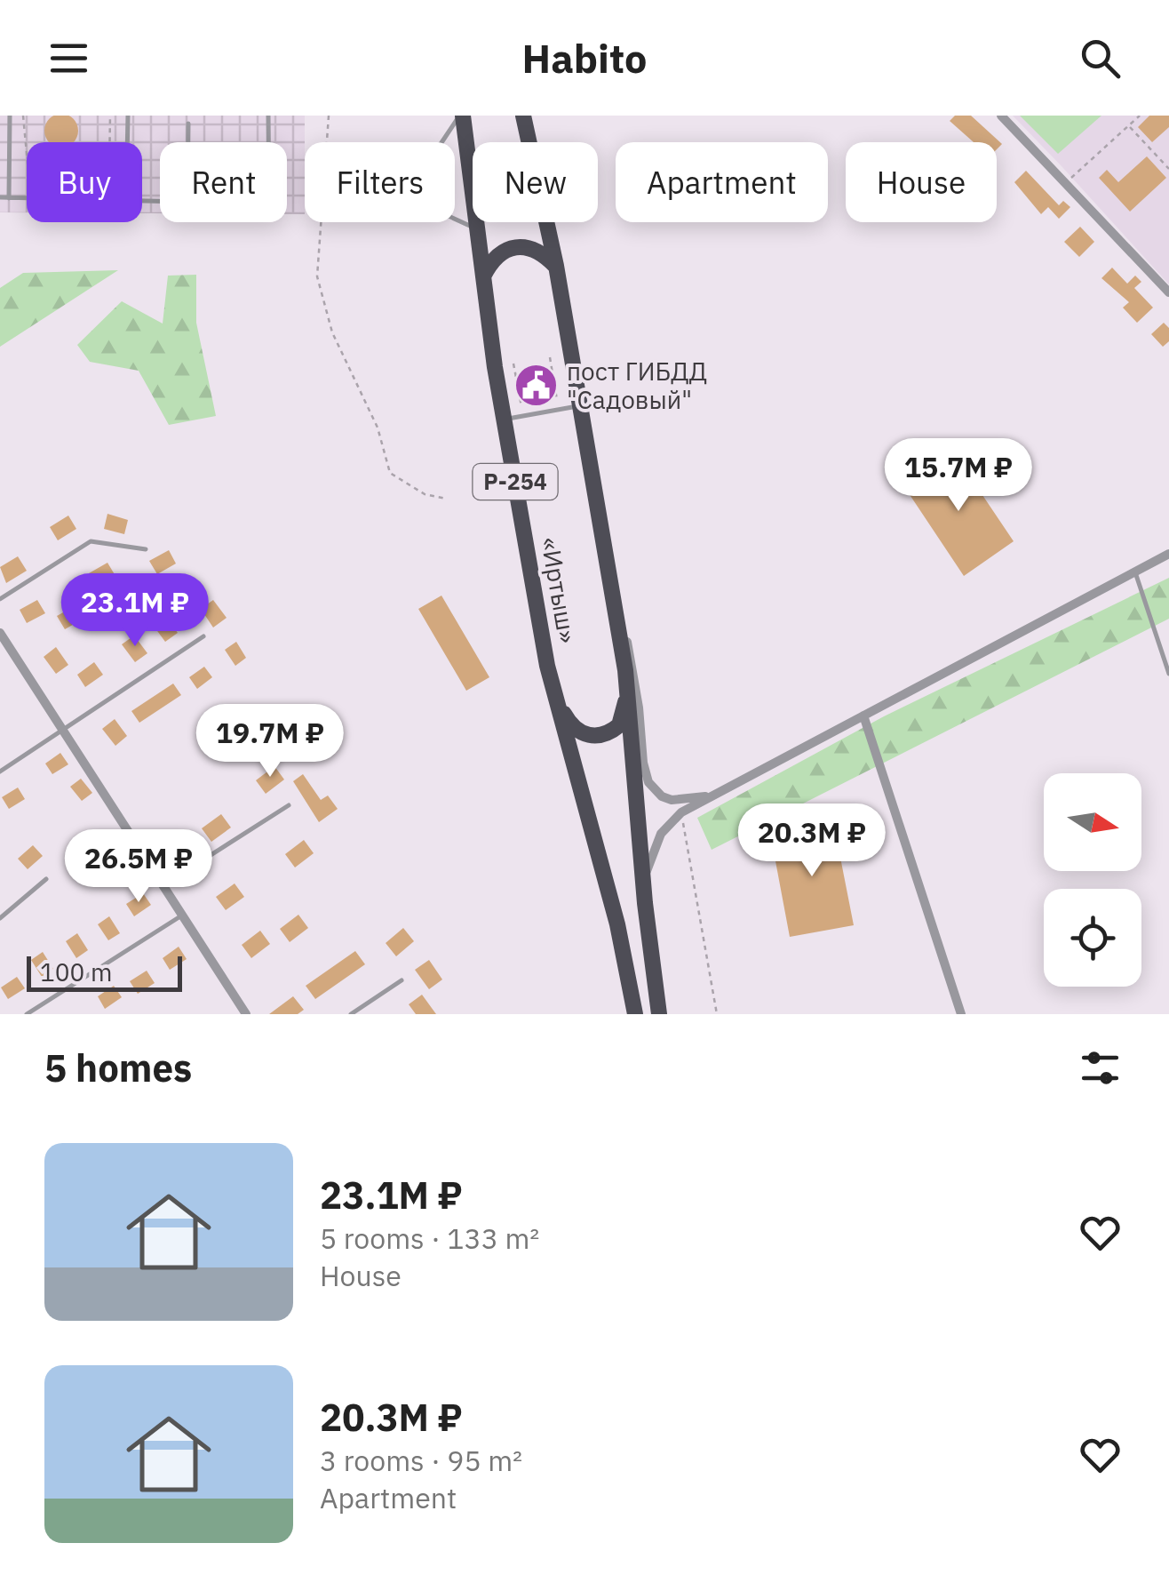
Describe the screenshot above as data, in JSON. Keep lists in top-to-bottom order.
{
  "streets": {
    "highway": ["Р-254", "«Иртыш»"]
  },
  "places": {
    "public building": ["пост ГИБДД \"Садовый\""]
  },
  "scale_bar": "100 m",
  "north": "right",
  "page": {
    "header": "Habito",
    "chip": [
      "Buy",
      "Rent",
      "Filters",
      "New",
      "Apartment",
      "House"
    ],
    "price": [
      "15.7M ₽",
      "23.1M ₽",
      "19.7M ₽",
      "20.3M ₽",
      "26.5M ₽"
    ],
    "scale": "100 m",
    "heading": "5 homes",
    "list": [
      {
        "name": "23.1M ₽",
        "note": "5 rooms · 133 m² · House"
      },
      {
        "name": "20.3M ₽",
        "note": "3 rooms · 95 m² · Apartment"
      }
    ]
  }
}
